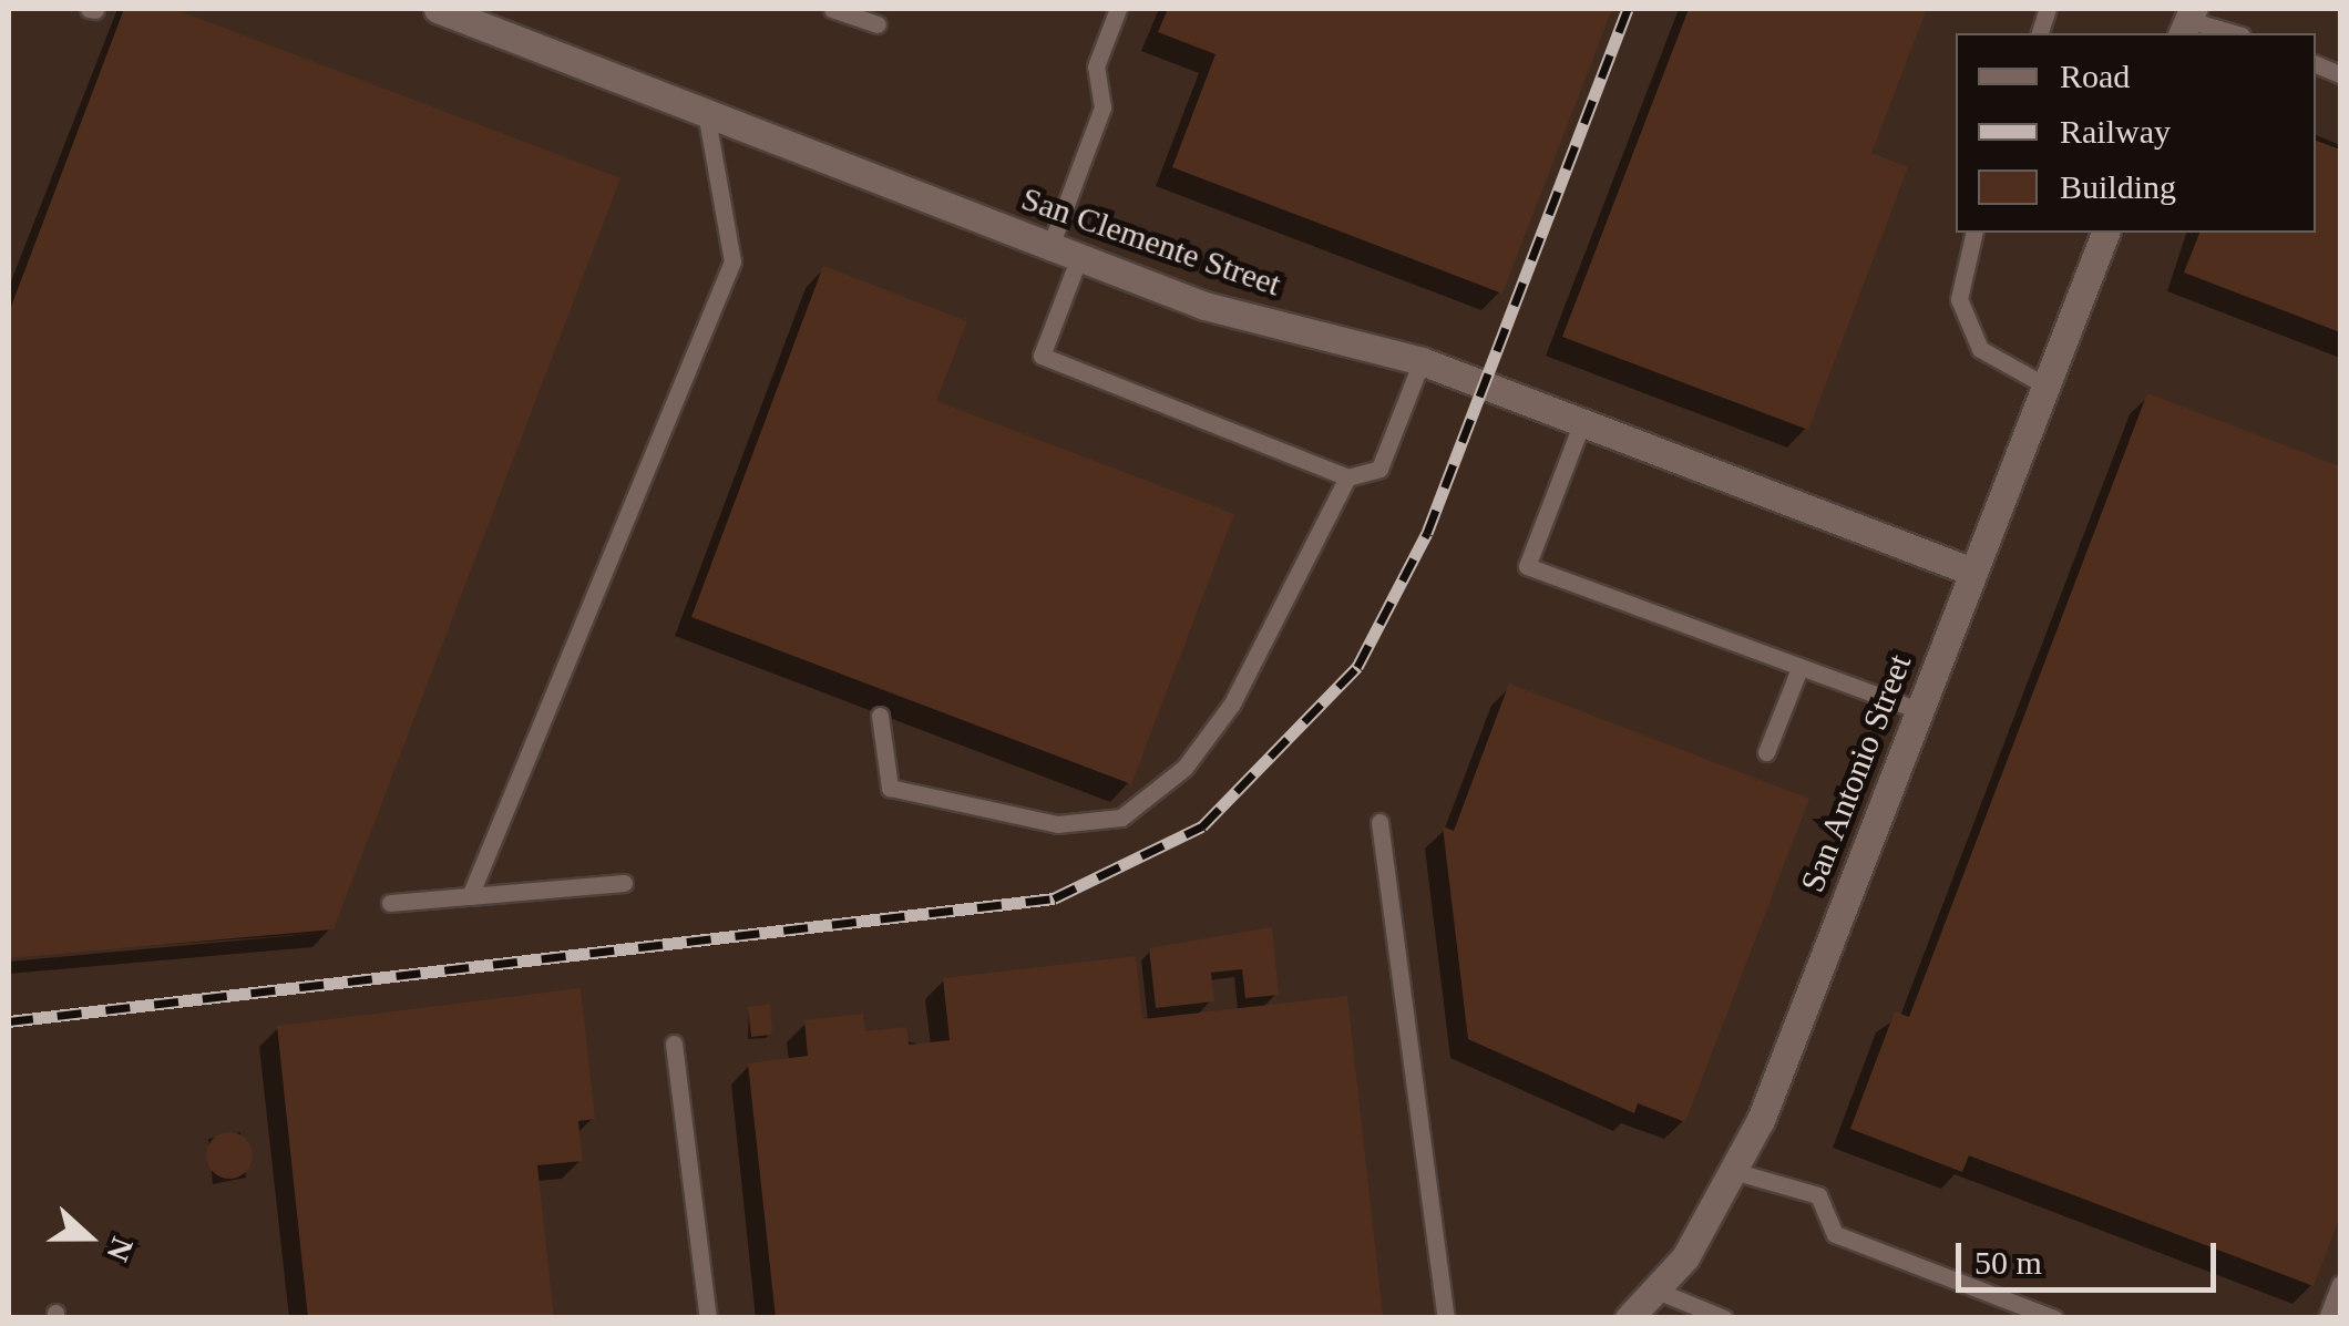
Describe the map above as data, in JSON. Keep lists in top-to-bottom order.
{
  "streets": {
    "street": ["San Clemente Street", "San Antonio Street"]
  },
  "crossings": [
    ["San Clemente Street", "San Antonio Street"]
  ],
  "legend": ["Road", "Railway", "Building"],
  "scale_bar": "50 m",
  "north": "right"
}
